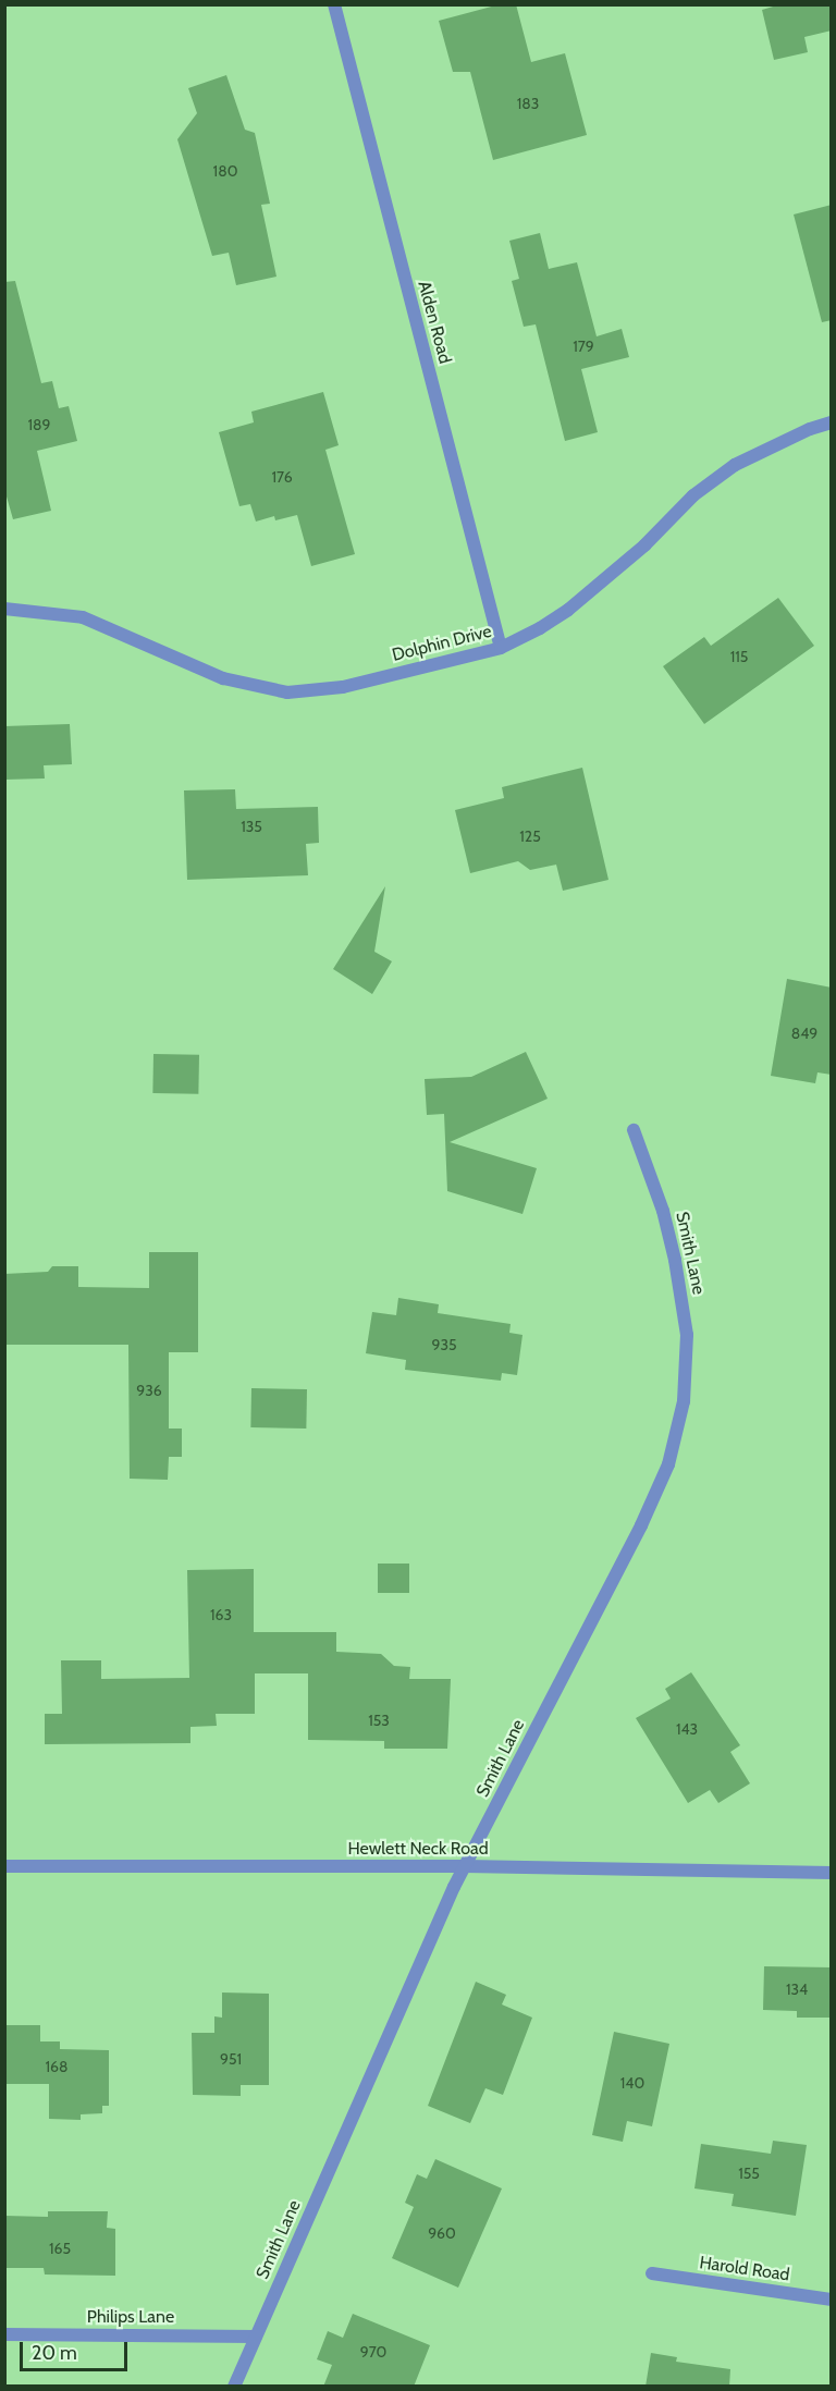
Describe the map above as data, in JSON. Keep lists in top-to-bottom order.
{
  "streets": {
    "street": [
      "Alden Road",
      "Dolphin Drive",
      "Smith Lane",
      "Hewlett Neck Road",
      "Harold Road",
      "Philips Lane"
    ]
  },
  "crossings": [
    ["Alden Road", "Dolphin Drive"],
    ["Smith Lane", "Hewlett Neck Road"],
    ["Smith Lane", "Philips Lane"]
  ],
  "house_numbers": [
    "183",
    "180",
    "179",
    "189",
    "176",
    "115",
    "135",
    "125",
    "849",
    "935",
    "936",
    "163",
    "153",
    "143",
    "134",
    "951",
    "168",
    "140",
    "155",
    "960",
    "165",
    "970"
  ],
  "scale_bar": "20 m"
}
